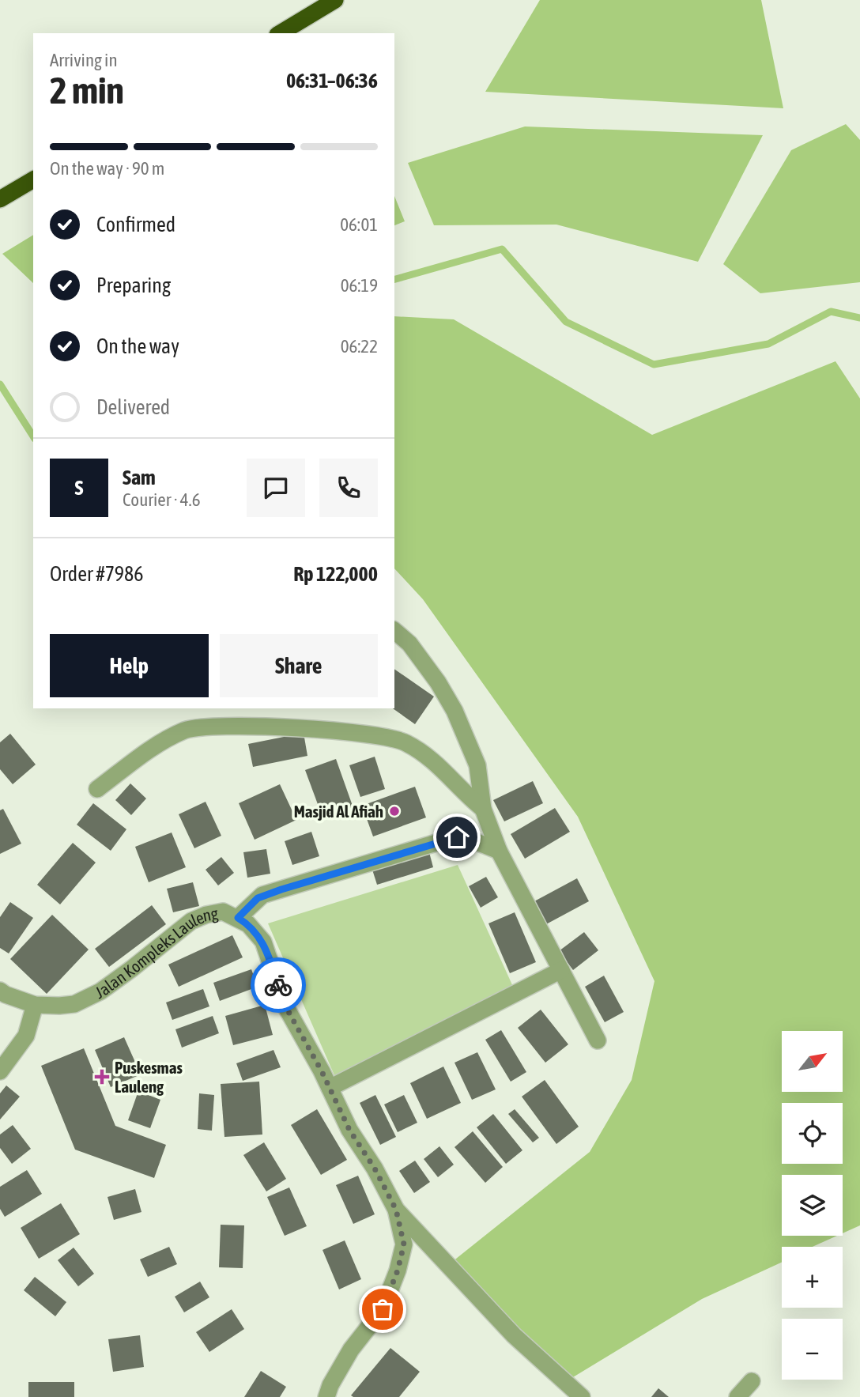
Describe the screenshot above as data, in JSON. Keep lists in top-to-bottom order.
{
  "streets": {
    "street": ["Jalan Kompleks Lauleng"]
  },
  "places": {
    "other": ["Masjid Al Afiah"],
    "health": ["Puskesmas Lauleng"]
  },
  "north": "top right",
  "page": {
    "heading": ["2 min", "Arriving in", "06:31–06:36"],
    "panel": [
      "Sam",
      "Courier · 4.6",
      "Order #7986",
      "Rp 122,000"
    ],
    "bar": "On the way · 90 m",
    "list": [
      ["Confirmed", "06:01"],
      ["Preparing", "06:19"],
      ["On the way", "06:22"],
      "Delivered"
    ],
    "round": "S",
    "buttons": ["Help", "Share"],
    "map_buttons": ["+", "−"]
  }
}
